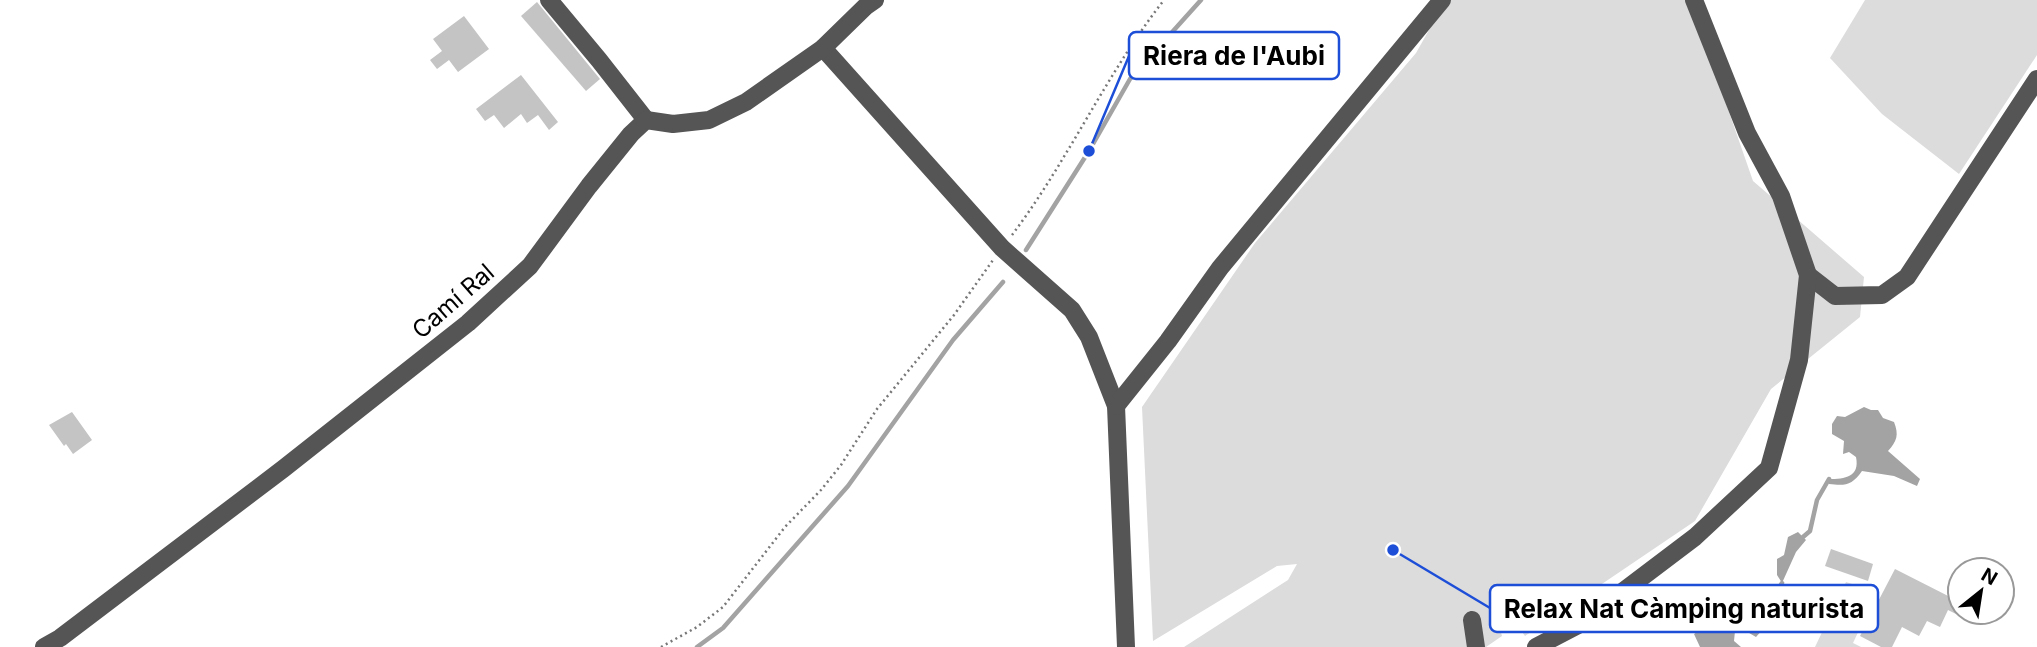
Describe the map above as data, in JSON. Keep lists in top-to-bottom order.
{
  "streets": {
    "street": ["Camí Ral"]
  },
  "places": ["Riera de l'Aubi", "Relax Nat Càmping naturista"],
  "north": "top right"
}
